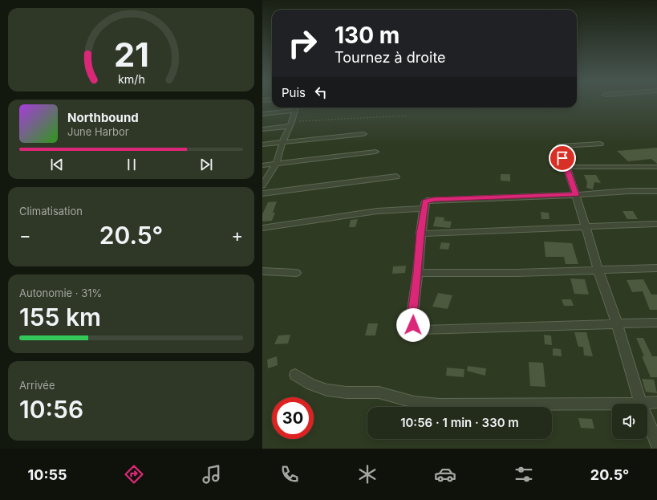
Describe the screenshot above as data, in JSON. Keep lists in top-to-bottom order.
{
  "page": {
    "turn": ["130 m", "Tournez à droite"],
    "then": "Puis",
    "song": ["Northbound", "June Harbor"],
    "tile": [
      "Climatisation",
      ["Autonomie · 31%", "155 km"],
      ["Arrivée", "10:56"]
    ],
    "heat": ["−", "20.5°", "+"],
    "limit": "30",
    "trip": "10:56 · 1 min · 330 m",
    "tabs": ["10:55", "20.5°"],
    "gauge": ["21", "km/h"]
  }
}
